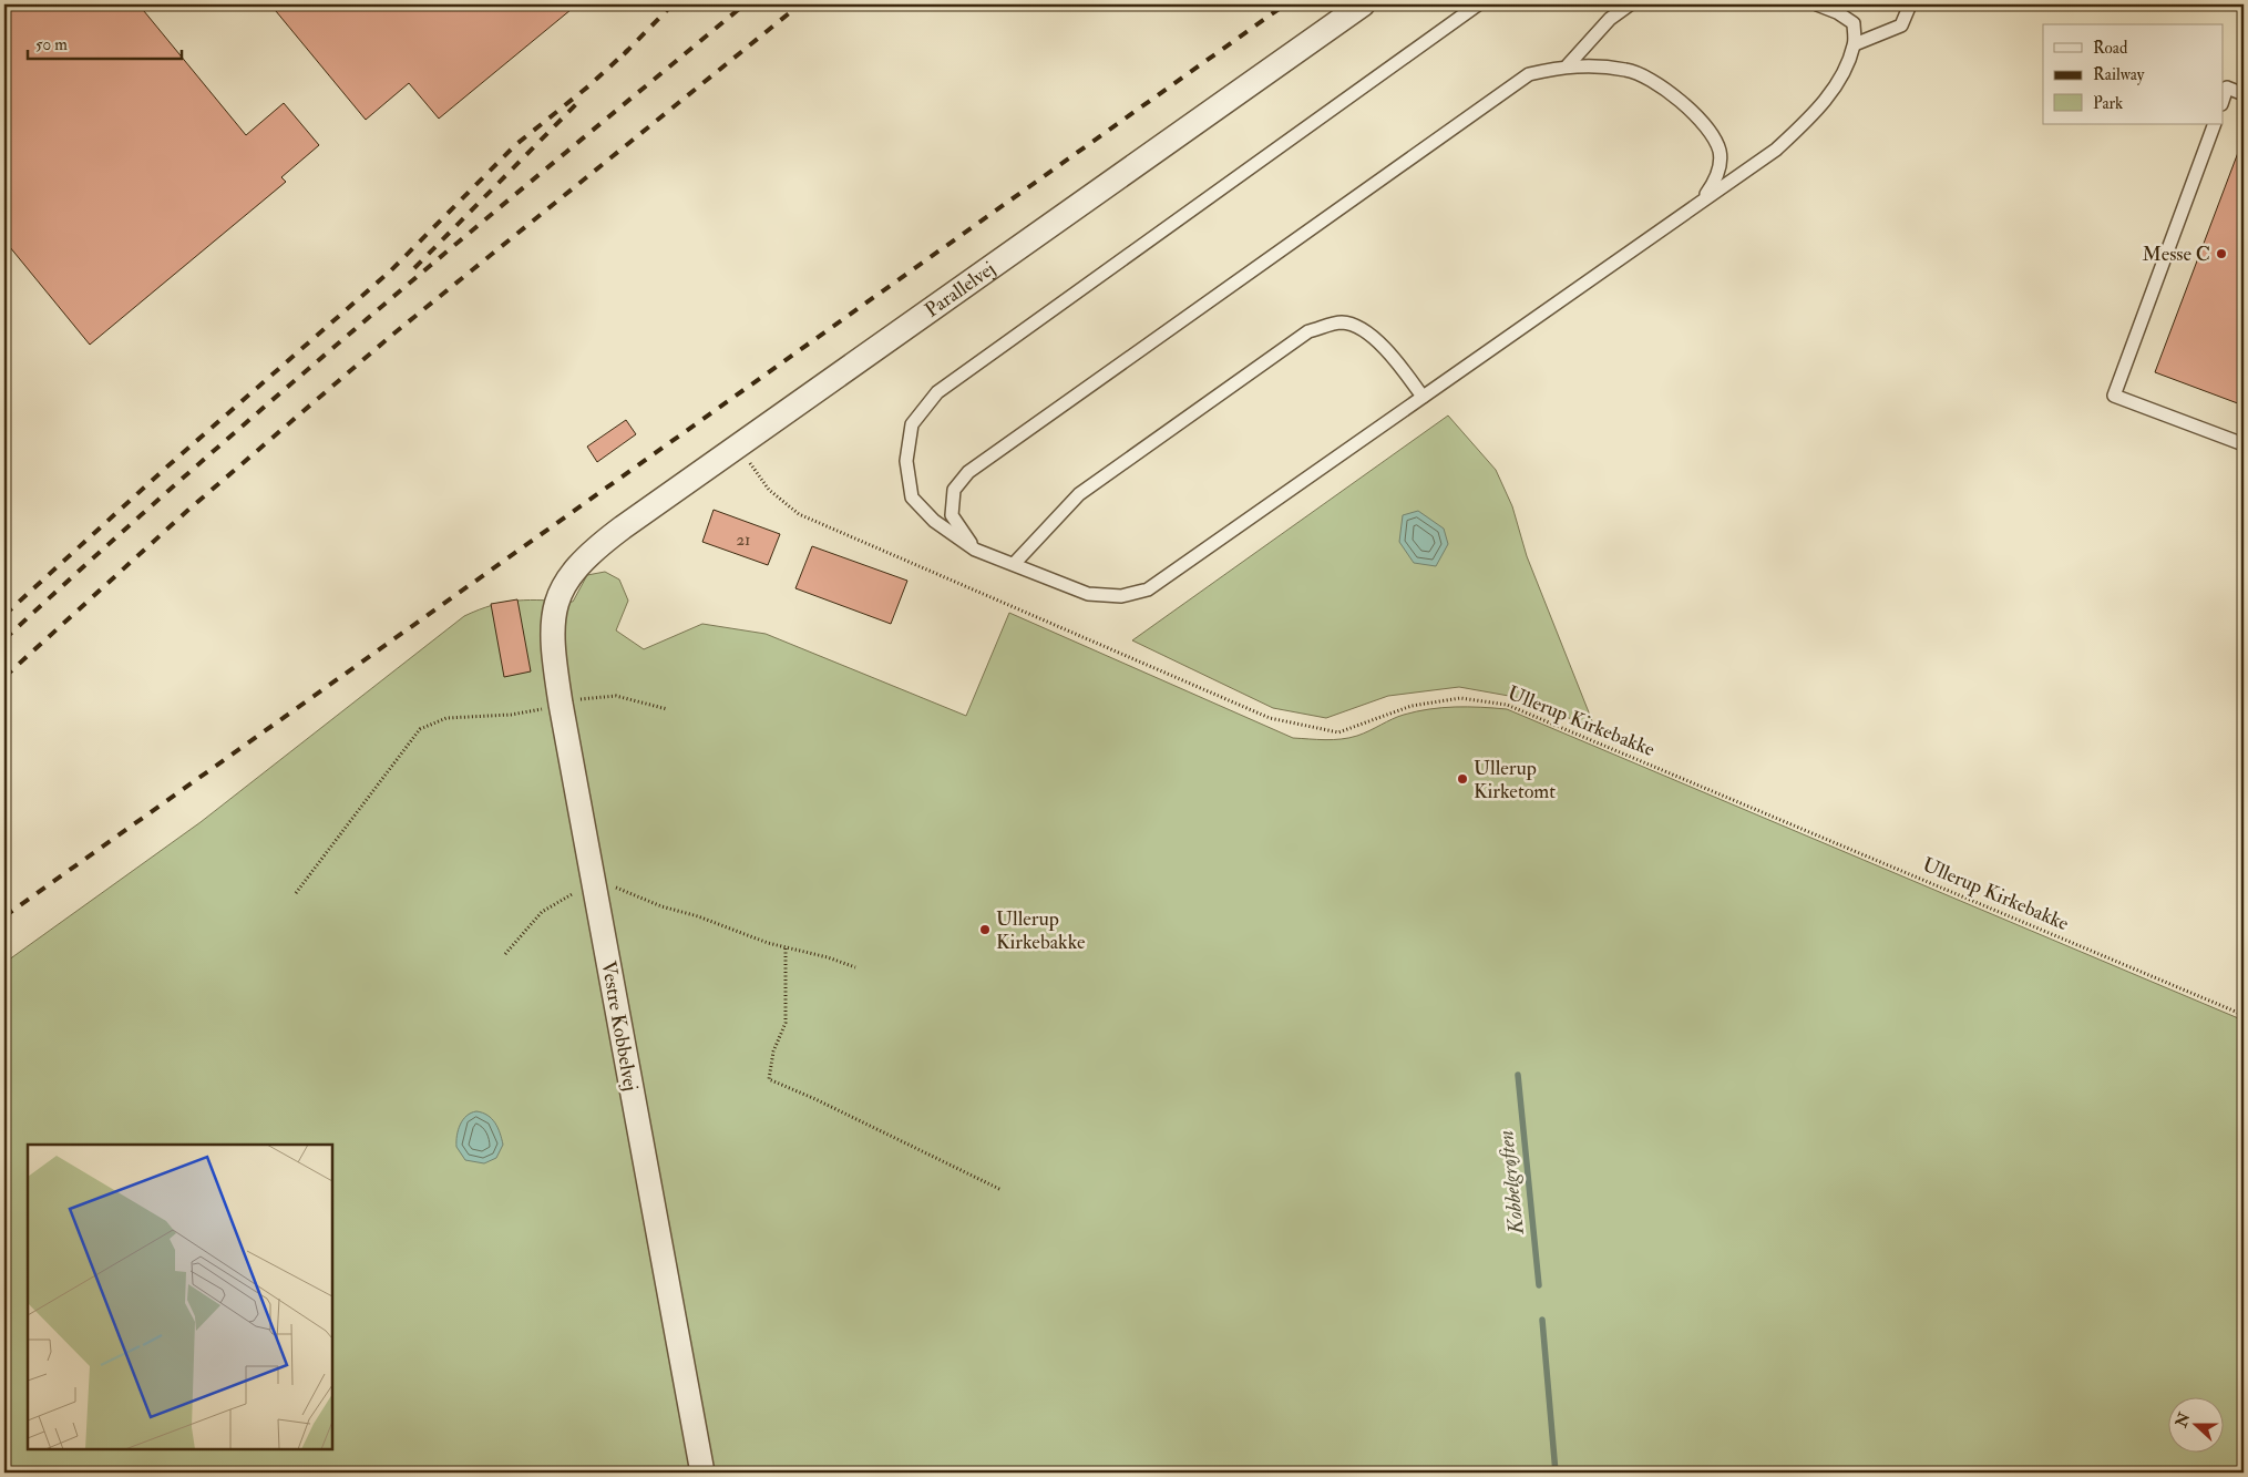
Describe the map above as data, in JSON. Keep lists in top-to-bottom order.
{
  "streets": {
    "street": ["Parallelvej", "Vestre Kobbelvej"],
    "path": ["Ullerup Kirkebakke"]
  },
  "crossings": [
    ["Parallelvej", "Ullerup Kirkebakke"],
    ["Parallelvej", "Vestre Kobbelvej"]
  ],
  "water": ["Kobbelgrøften"],
  "places": ["Messe C", "Ullerup Kirketomt", "Ullerup Kirkebakke"],
  "house_numbers": ["21"],
  "legend": ["Road", "Railway", "Park"],
  "scale_bar": "50 m",
  "north": "left"
}
